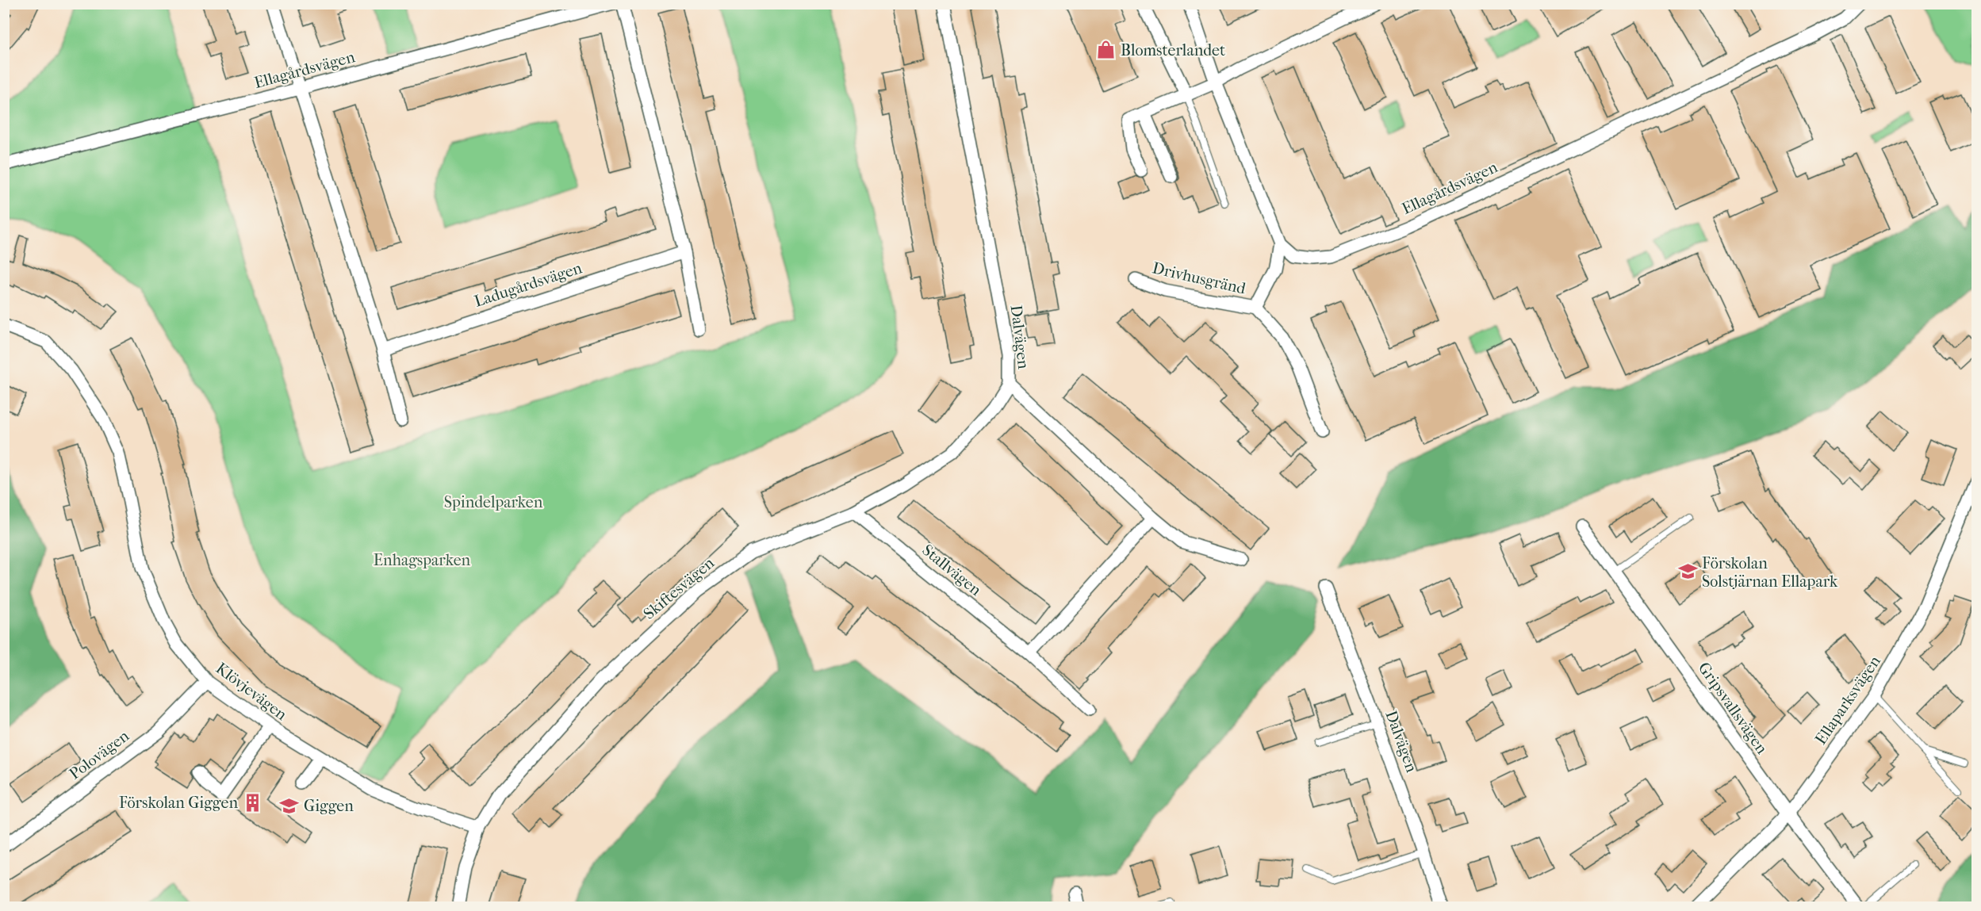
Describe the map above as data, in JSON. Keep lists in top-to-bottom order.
{
  "streets": {
    "street": [
      "Ellagårdsvägen",
      "Drivhusgränd",
      "Ladugårdsvägen",
      "Dalvägen",
      "Stallvägen",
      "Skiftesvägen",
      "Klövjevägen",
      "Ellaparksvägen",
      "Gripsvallsvägen",
      "Polovägen"
    ]
  },
  "crossings": [
    ["Ellagårdsvägen", "Drivhusgränd"],
    ["Dalvägen", "Skiftesvägen"],
    ["Stallvägen", "Skiftesvägen"],
    ["Skiftesvägen", "Klövjevägen"],
    ["Klövjevägen", "Polovägen"],
    ["Ellaparksvägen", "Gripsvallsvägen"]
  ],
  "parks": ["Spindelparken", "Enhagsparken"],
  "places": {
    "shop": ["Blomsterlandet"],
    "school or university": ["Förskolan Solstjärnan Ellapark", "Giggen"],
    "building": ["Förskolan Giggen"]
  }
}
